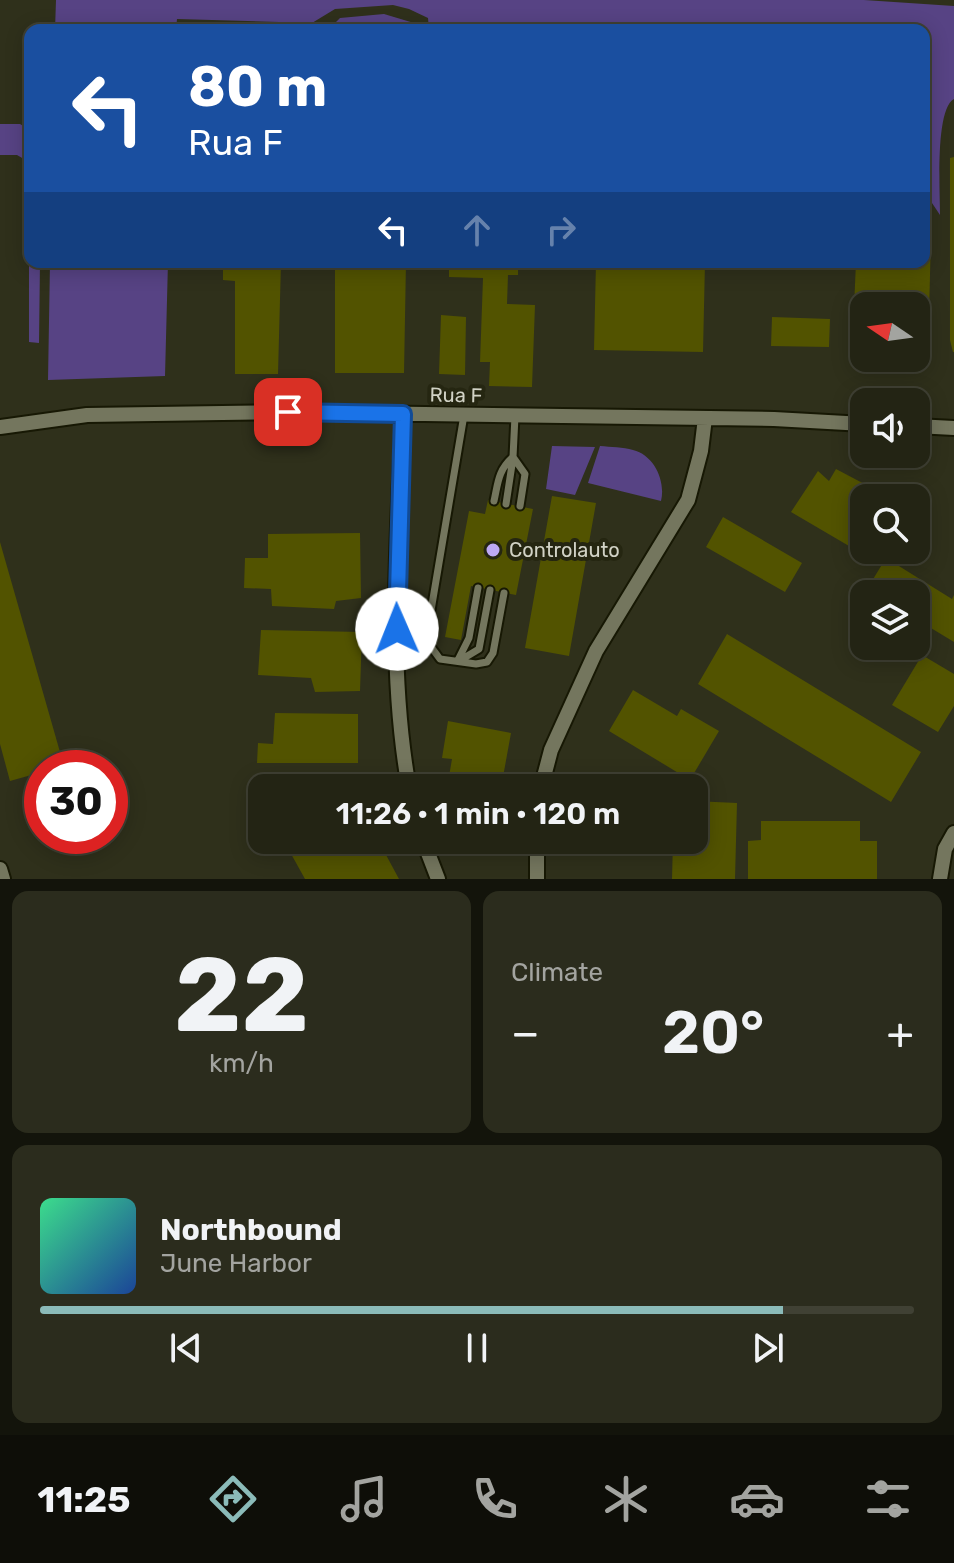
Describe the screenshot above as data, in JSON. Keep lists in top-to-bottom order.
{
  "streets": {
    "street": ["Rua F"]
  },
  "places": ["Controlauto"],
  "north": "left",
  "page": {
    "turn": ["80 m", "Rua F"],
    "limit": "30",
    "trip": "11:26 · 1 min · 120 m",
    "tile": [
      ["22", "km/h"],
      "Climate"
    ],
    "heat": ["−", "20°", "+"],
    "song": ["Northbound", "June Harbor"],
    "tabs": "11:25"
  }
}
